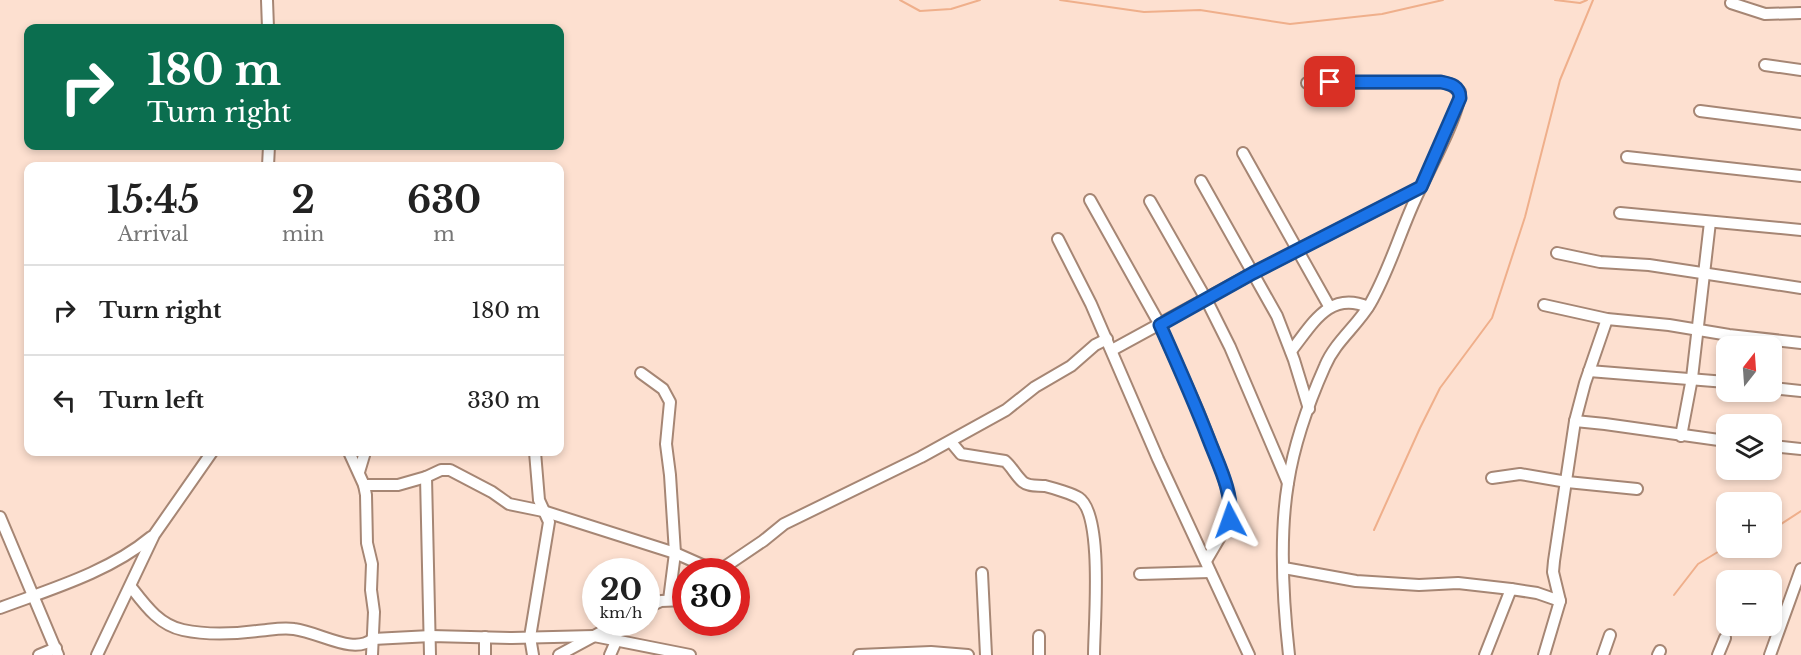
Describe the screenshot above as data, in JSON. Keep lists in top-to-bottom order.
{
  "north": "top",
  "page": {
    "turn": ["180 m", "Turn right"],
    "eta": [
      "15:45",
      "Arrival",
      "2",
      "min",
      "630",
      "m"
    ],
    "list": [
      {
        "name": "Turn right",
        "value": "180 m"
      },
      {
        "name": "Turn left",
        "value": "330 m"
      }
    ],
    "map_buttons": ["+", "−"],
    "speed": "20 km/h",
    "limit": "30"
  }
}
